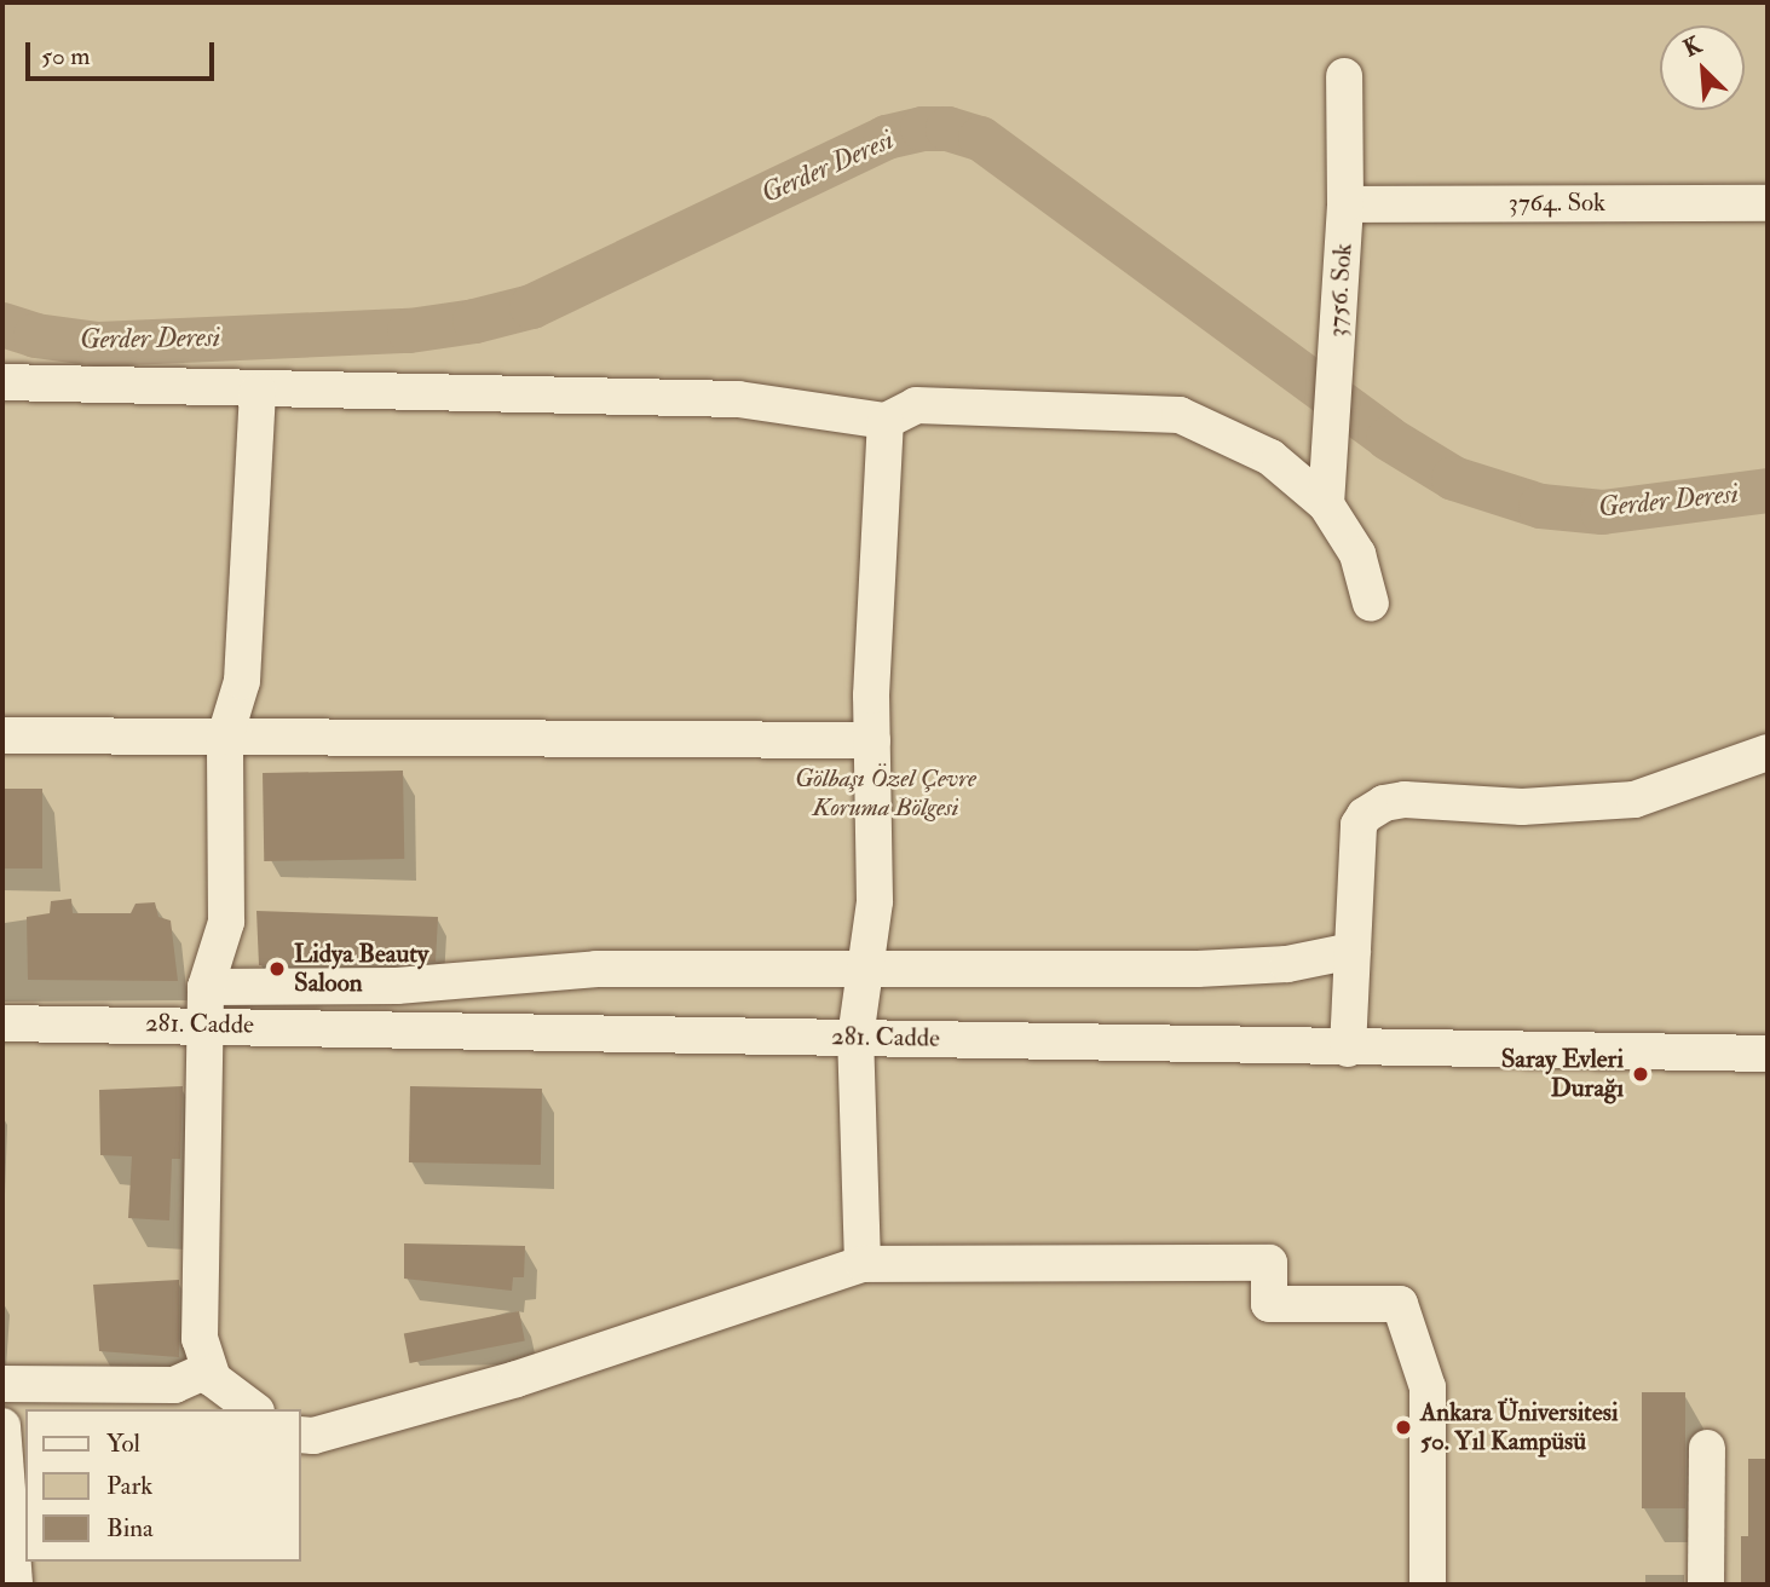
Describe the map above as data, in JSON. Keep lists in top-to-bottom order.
{
  "streets": {
    "street": ["3764. Sok", "3756. Sok", "281. Cadde"]
  },
  "crossings": [
    ["3764. Sok", "3756. Sok"]
  ],
  "water": ["Gerder Deresi"],
  "parks": ["Gölbaşı Özel Çevre Koruma Bölgesi"],
  "places": ["Lidya Beauty Saloon", "Saray Evleri Durağı", "Ankara Üniversitesi 50. Yıl Kampüsü"],
  "legend": ["Yol", "Park", "Bina"],
  "scale_bar": "50 m",
  "north": "top left"
}
